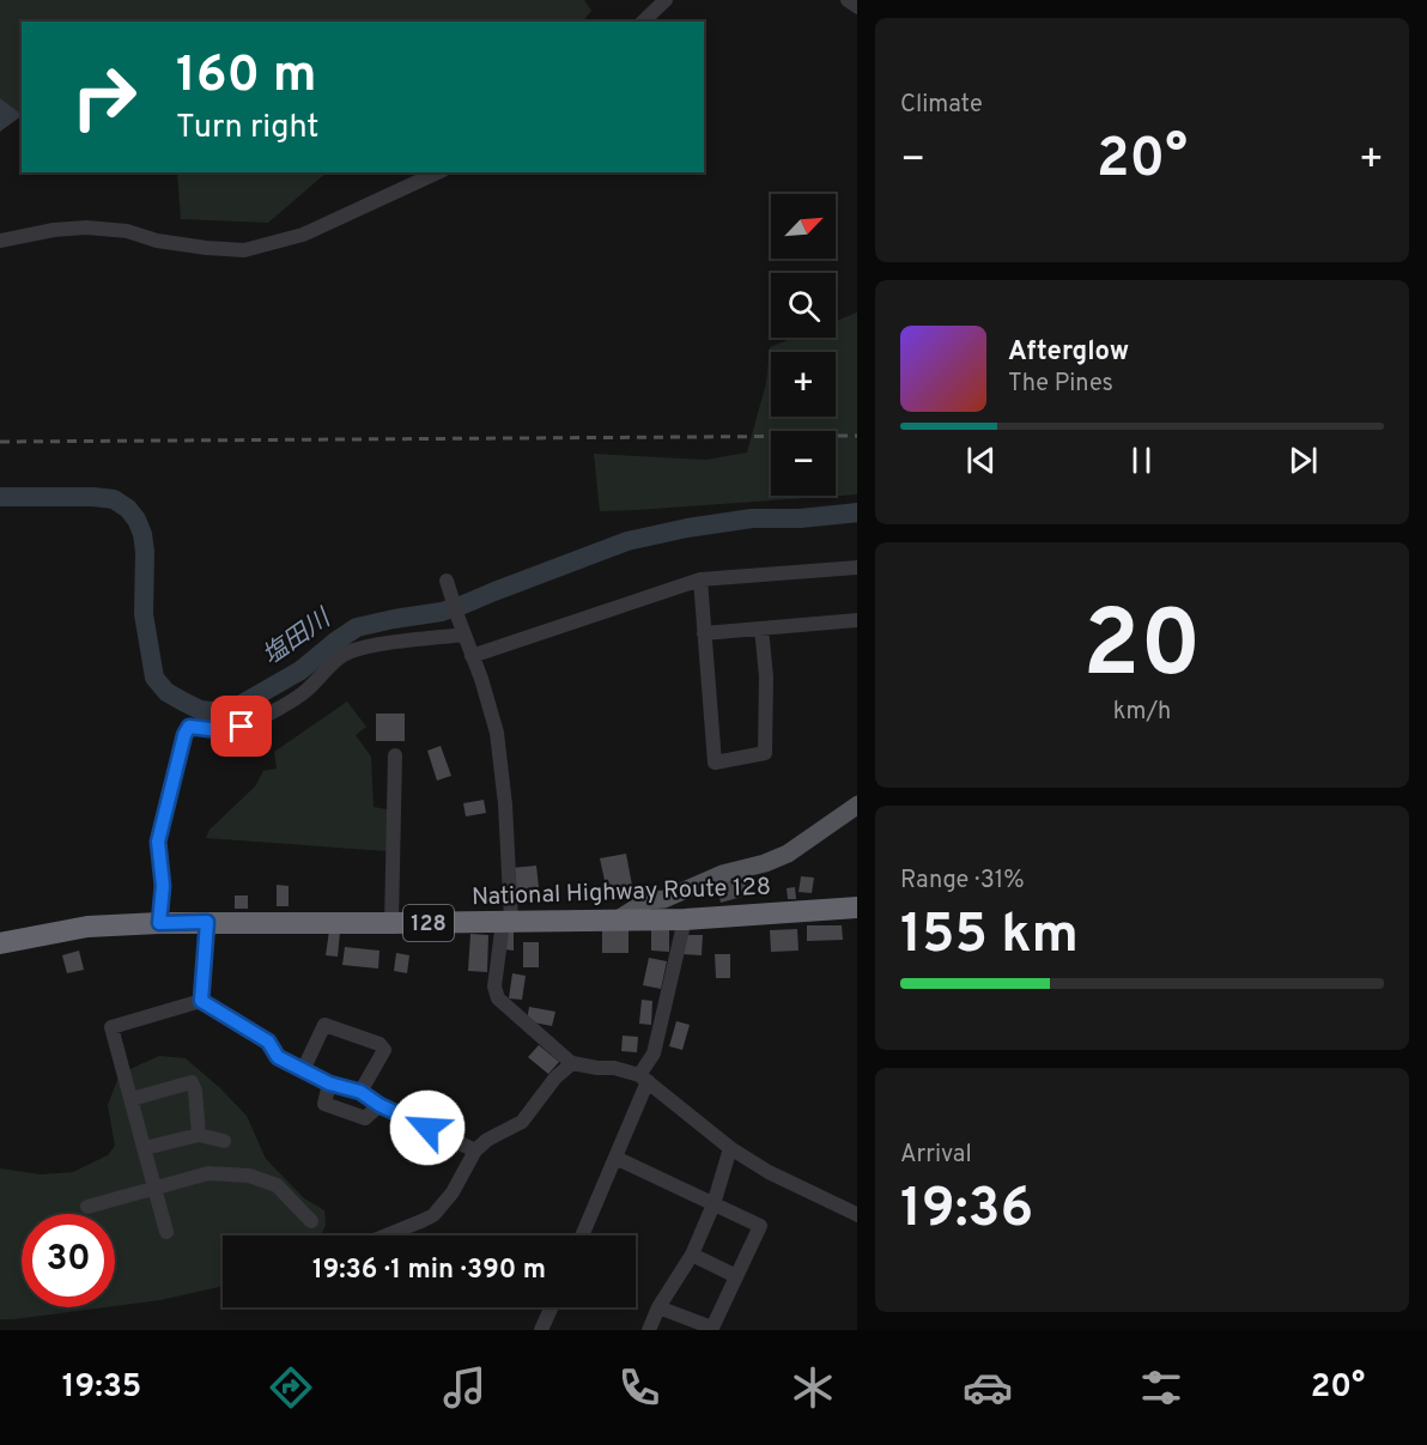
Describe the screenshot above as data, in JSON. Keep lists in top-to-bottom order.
{
  "streets": {
    "highway": ["National Highway Route 128", "128"]
  },
  "water": ["塩田川"],
  "north": "top right",
  "page": {
    "tile": [
      "Climate",
      ["20", "km/h"],
      ["Range · 31%", "155 km"],
      ["Arrival", "19:36"]
    ],
    "turn": ["160 m", "Turn right"],
    "heat": ["−", "20°", "+"],
    "map_buttons": ["+", "−"],
    "song": ["Afterglow", "The Pines"],
    "limit": "30",
    "trip": "19:36 · 1 min · 390 m",
    "tabs": ["19:35", "20°"]
  }
}
